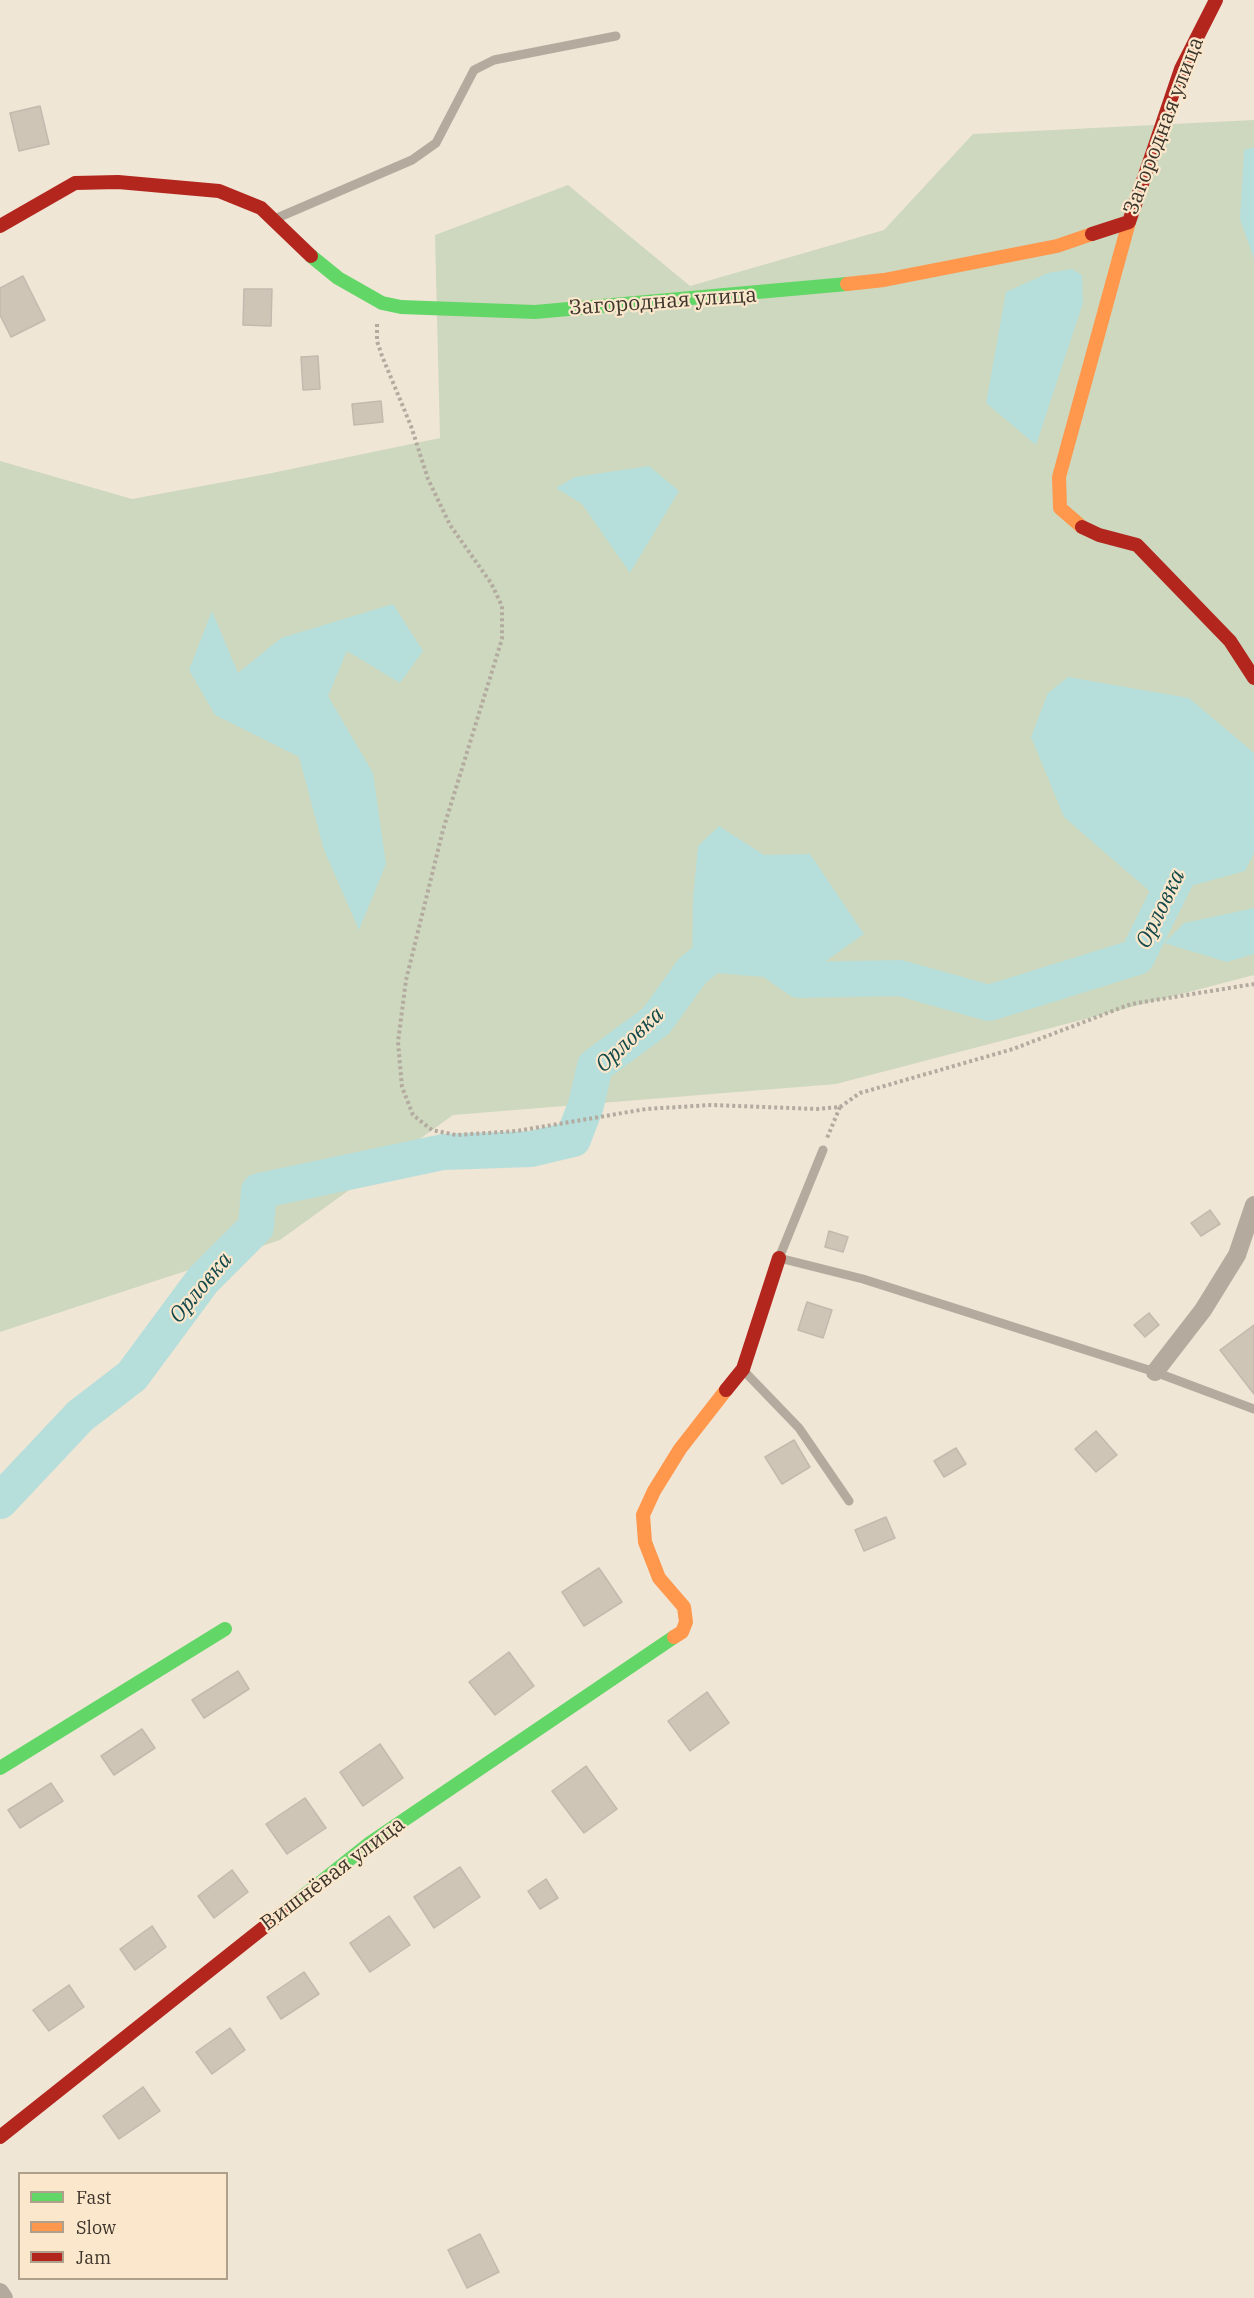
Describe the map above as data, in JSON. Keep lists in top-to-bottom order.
{
  "streets": {
    "street": ["Загородная улица", "Вишнёвая улица"]
  },
  "water": ["Орловка"],
  "legend": ["Fast", "Slow", "Jam"]
}
